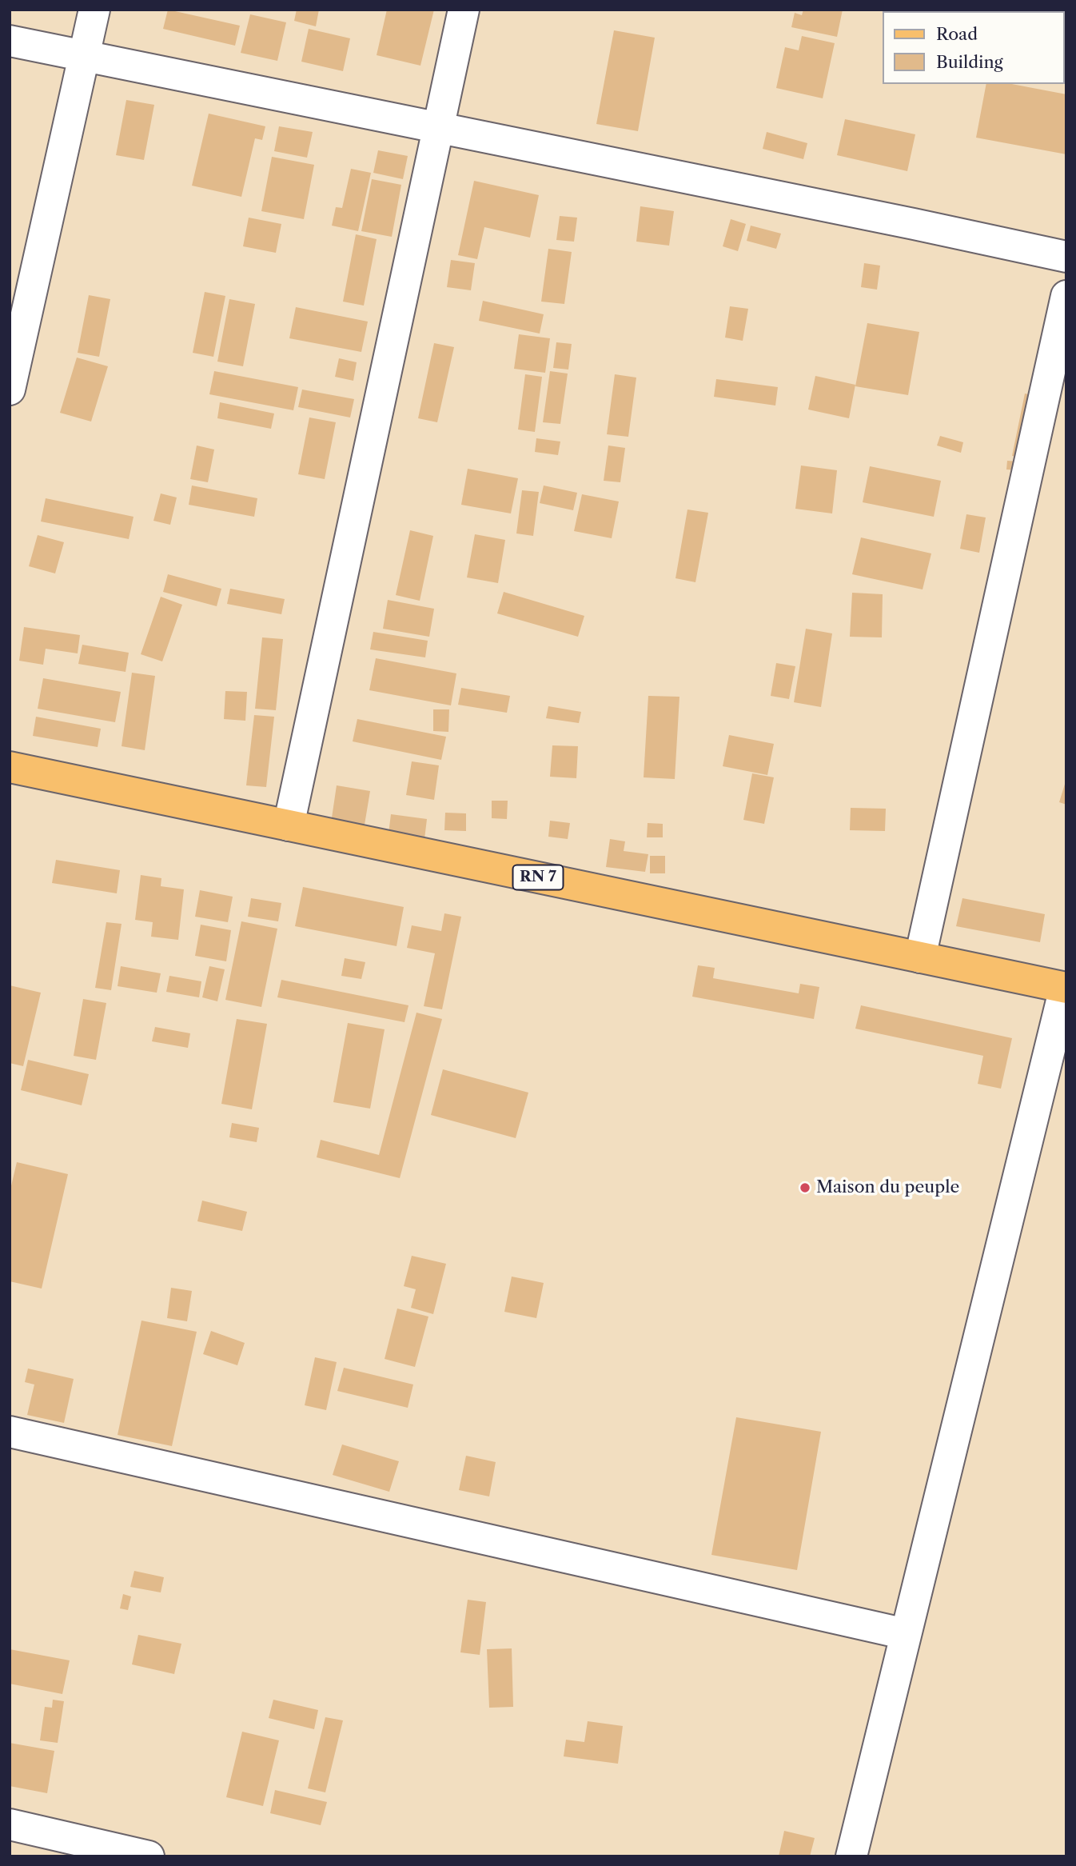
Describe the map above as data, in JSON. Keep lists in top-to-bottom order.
{
  "streets": {
    "main road": ["RN 7"]
  },
  "places": ["Maison du peuple"],
  "legend": ["Road", "Building"]
}
